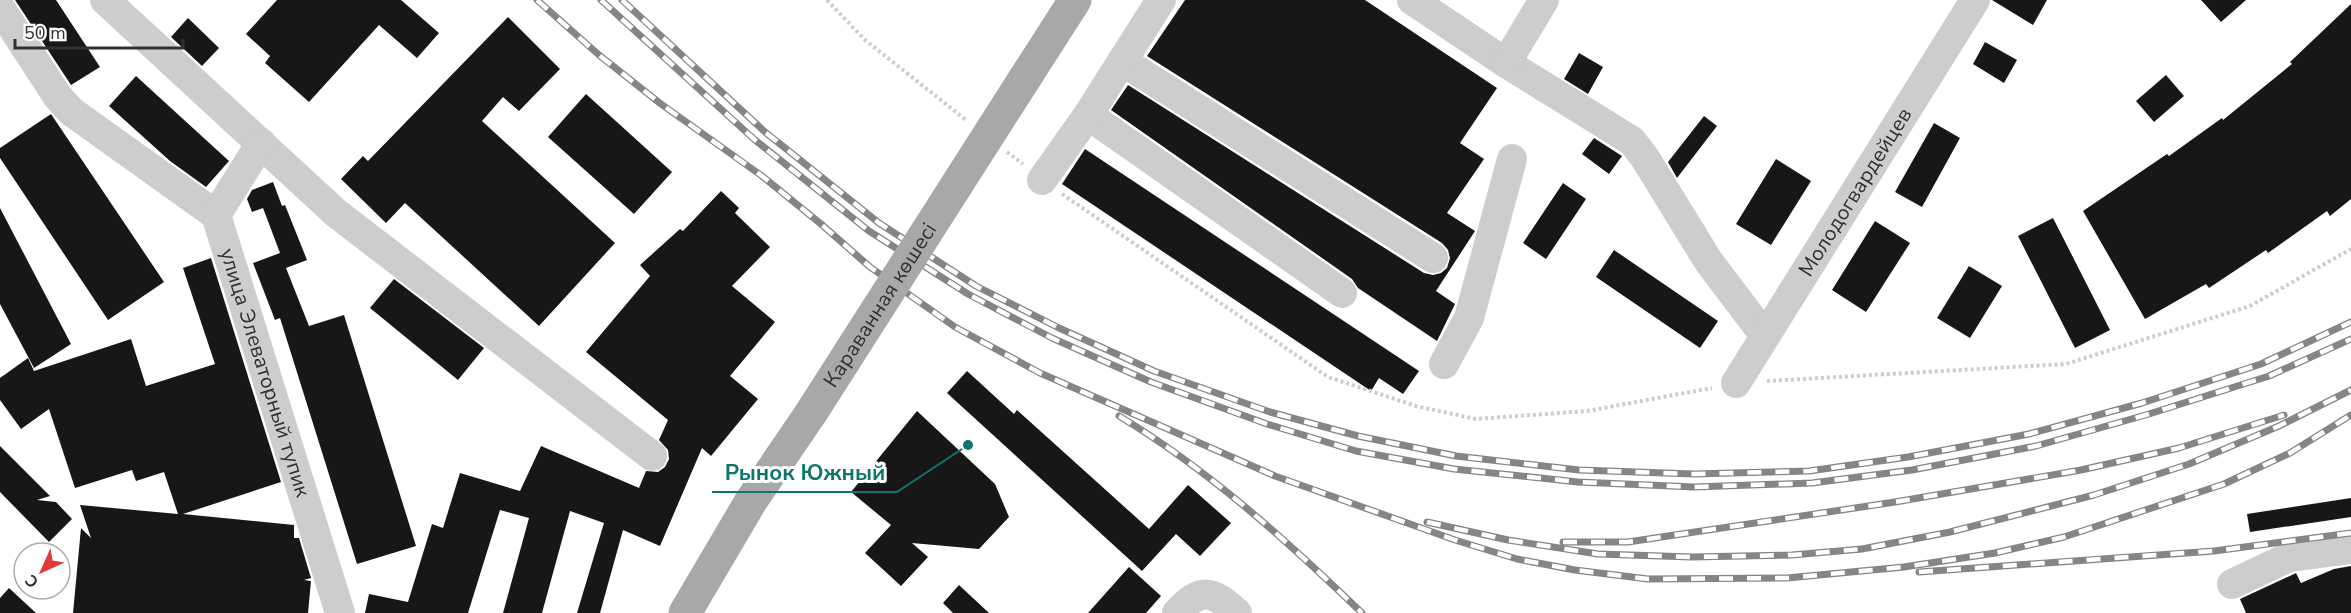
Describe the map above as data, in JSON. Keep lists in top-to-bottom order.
{
  "streets": {
    "main road": ["Караванная көшесі"],
    "street": ["Молодогвардейцев", "улица Элеваторный тупик"]
  },
  "places": ["Рынок Южный"],
  "scale_bar": "50 m",
  "north": "bottom left"
}
